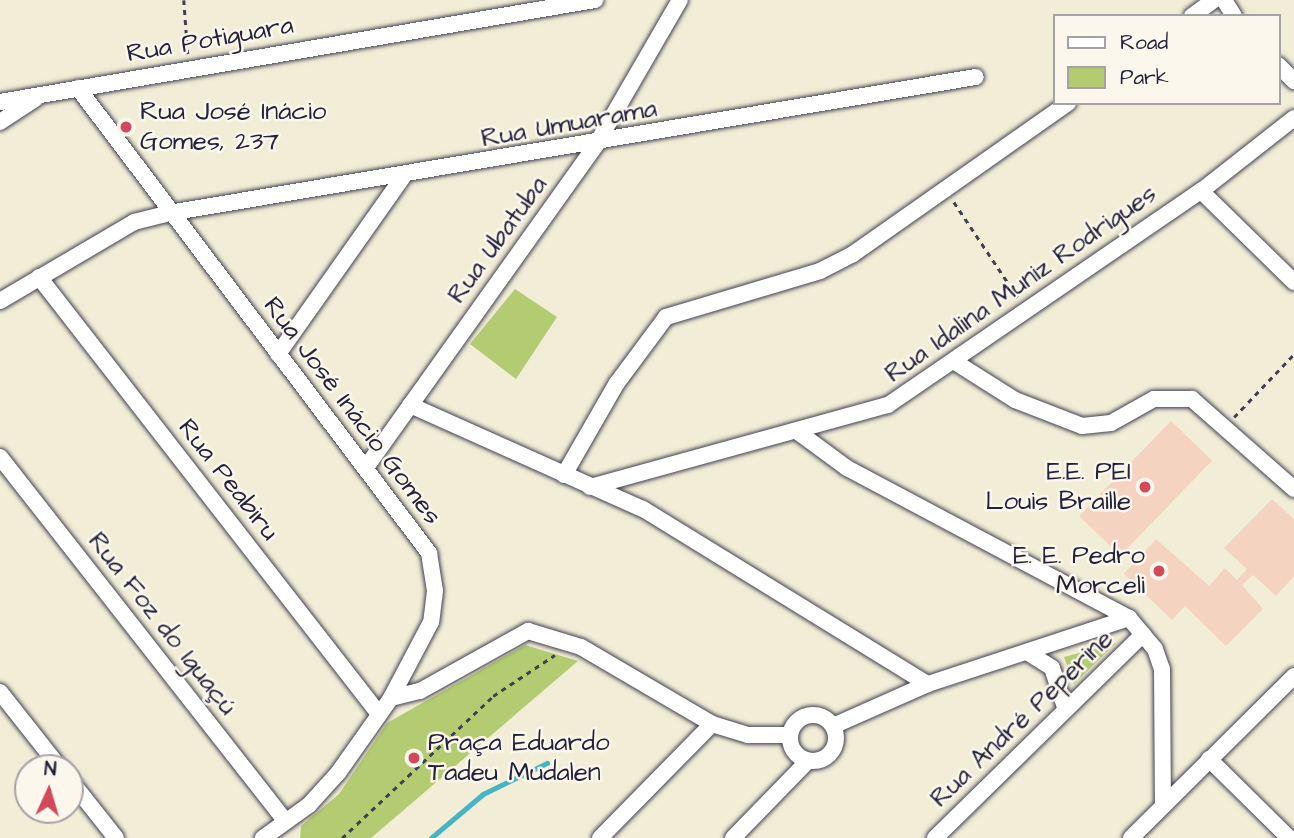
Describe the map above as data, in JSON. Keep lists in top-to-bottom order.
{
  "streets": {
    "street": [
      "Rua Potiguara",
      "Rua Umuarama",
      "Rua Ubatuba",
      "Rua Idalina Muniz Rodrigues",
      "Rua José Inácio Gomes",
      "Rua Peabiru",
      "Rua Foz do Iguaçú",
      "Rua André Peperine"
    ]
  },
  "crossings": [
    ["Rua Potiguara", "Rua José Inácio Gomes"],
    ["Rua Umuarama", "Rua Ubatuba"],
    ["Rua Umuarama", "Rua José Inácio Gomes"],
    ["Rua Umuarama", "Rua Peabiru"],
    ["Rua Ubatuba", "Rua José Inácio Gomes"],
    ["Rua José Inácio Gomes", "Rua Peabiru"],
    ["Rua José Inácio Gomes", "Rua Foz do Iguaçú"]
  ],
  "places": [
    "Rua José Inácio Gomes, 237",
    "E.E. PEI Louis Braille",
    "E. E. Pedro Morceli",
    "Praça Eduardo Tadeu Mudalen"
  ],
  "legend": ["Road", "Park"],
  "north": "top"
}
